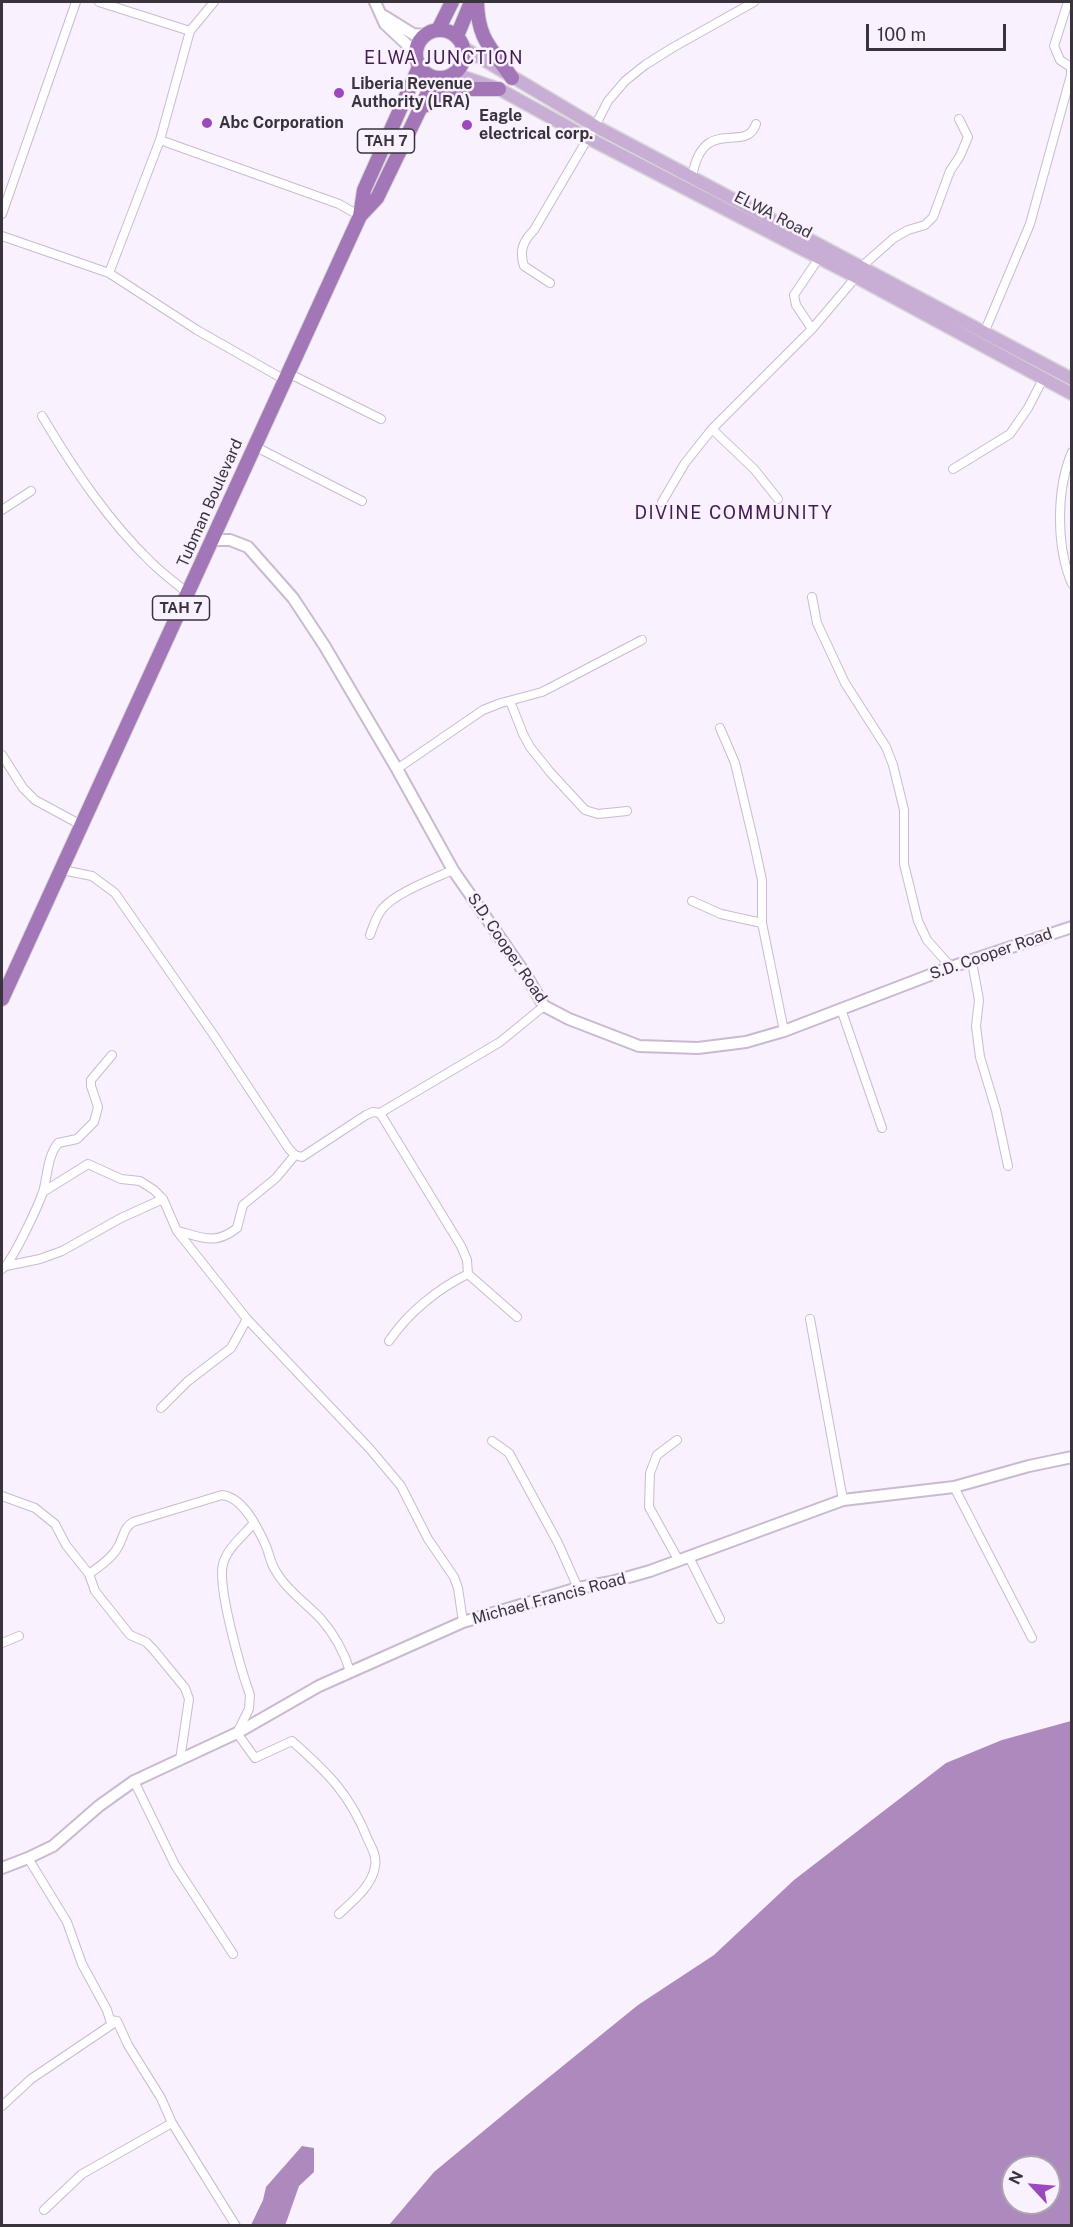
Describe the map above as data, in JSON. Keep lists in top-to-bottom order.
{
  "streets": {
    "highway": ["TAH 7", "Tubman Boulevard"],
    "main road": ["ELWA Road"],
    "street": ["S.D. Cooper Road", "Michael Francis Road"]
  },
  "crossings": [
    ["ELWA Road", "Tubman Boulevard"],
    ["Tubman Boulevard", "S.D. Cooper Road"]
  ],
  "districts": ["ELWA JUNCTION", "DIVINE COMMUNITY"],
  "places": ["Liberia Revenue Authority (LRA)", "Abc Corporation", "Eagle electrical corp."],
  "scale_bar": "100 m",
  "north": "top left"
}
